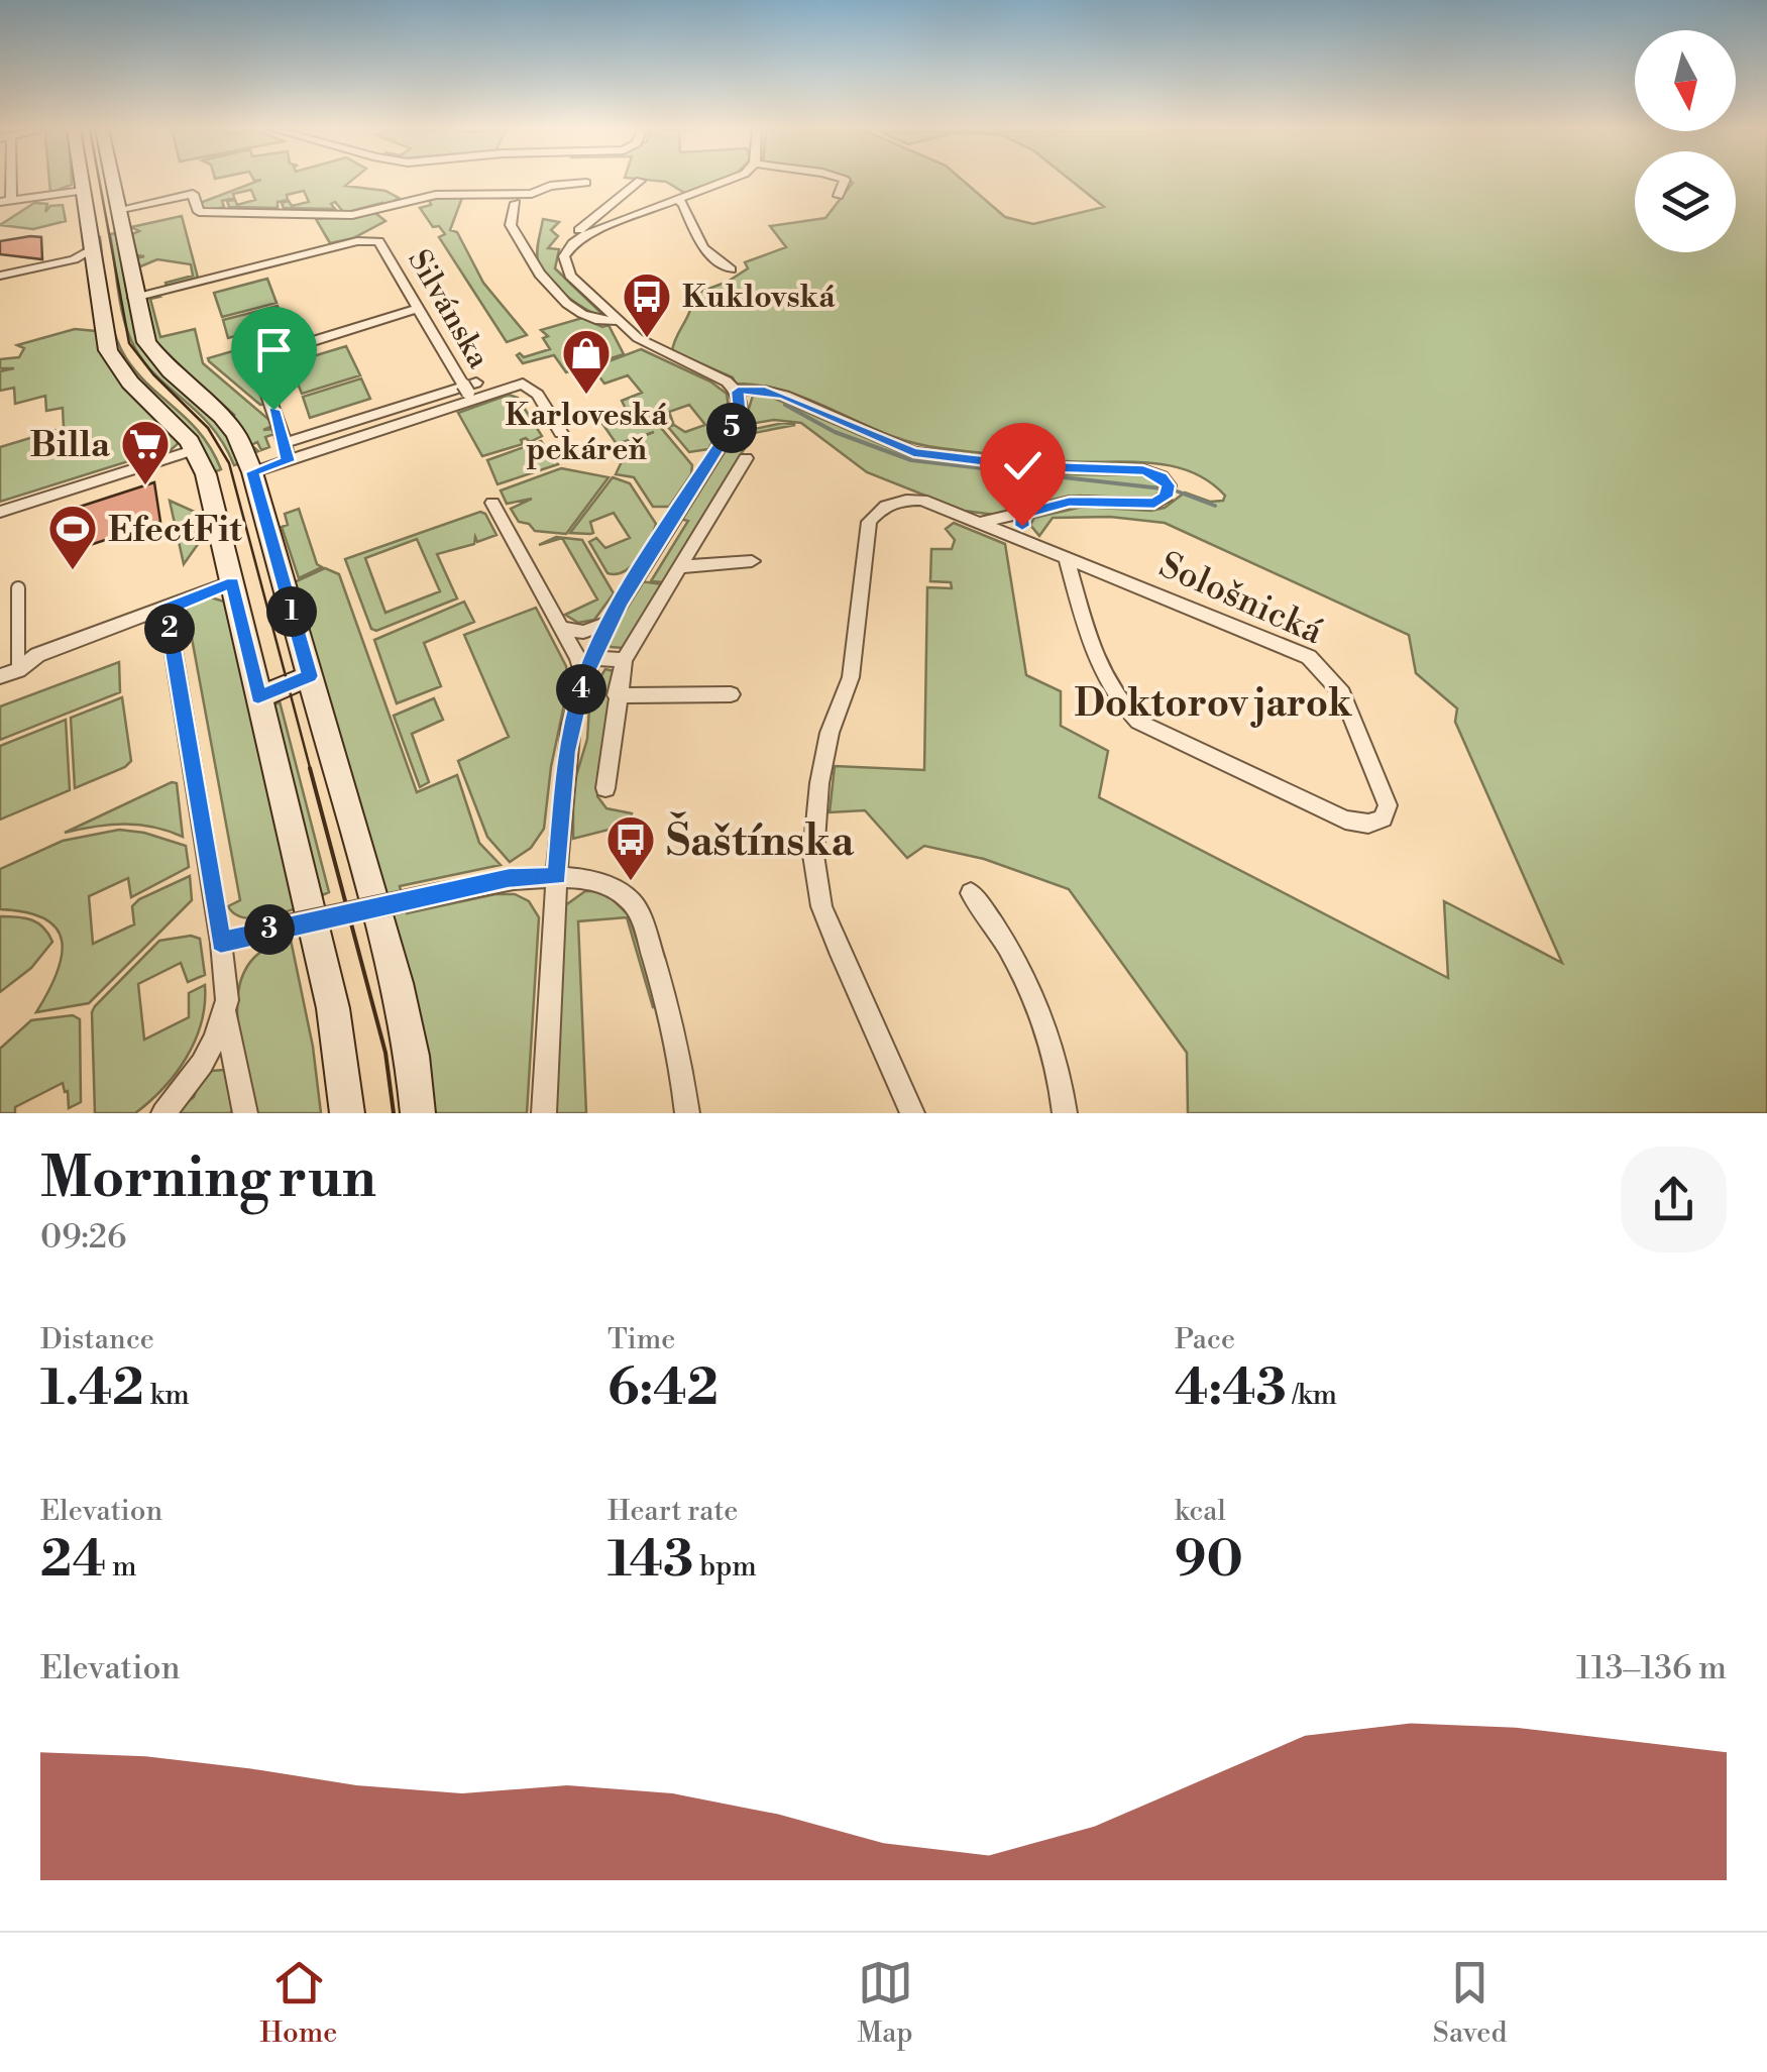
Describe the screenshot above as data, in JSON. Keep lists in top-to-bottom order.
{
  "streets": {
    "street": ["Silvánska", "Sološnická"]
  },
  "districts": ["Doktorov jarok"],
  "places": {
    "bus stop": ["Kuklovská", "Šaštínska"],
    "shop": ["Karloveská pekáreň"],
    "supermarket": ["Billa"],
    "sports": ["EfectFit"]
  },
  "north": "bottom",
  "page": {
    "pins": [
      "5",
      "1",
      "2",
      "4",
      "3"
    ],
    "heading": ["Morning run", "09:26"],
    "stats": [
      ["Distance", "1.42 km"],
      ["Time", "6:42"],
      ["Pace", "4:43 /km"],
      ["Elevation", "24 m"],
      ["Heart rate", "143 bpm"],
      ["kcal", "90"]
    ],
    "chart": ["Elevation", "113–136 m"],
    "tabs": ["Home", "Map", "Saved"]
  }
}
